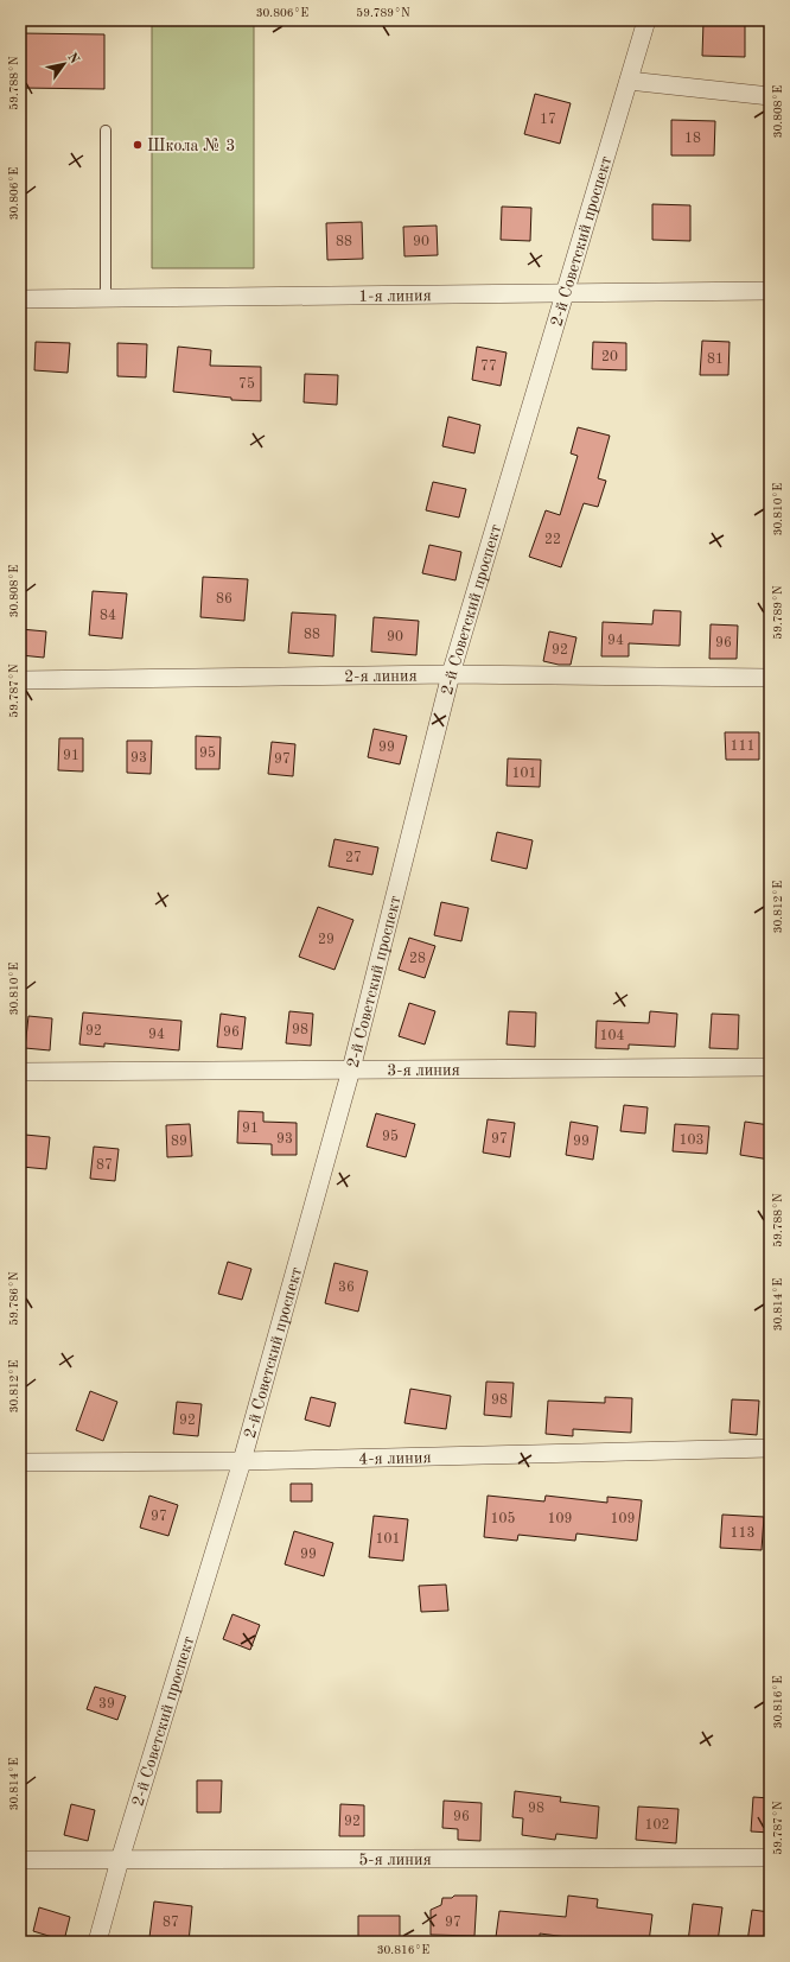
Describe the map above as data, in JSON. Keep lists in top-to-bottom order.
{
  "streets": {
    "street": [
      "2-й Советский проспект",
      "1-я линия",
      "2-я линия",
      "3-я линия",
      "4-я линия",
      "5-я линия"
    ]
  },
  "crossings": [
    ["2-й Советский проспект", "1-я линия"],
    ["2-й Советский проспект", "2-я линия"],
    ["2-й Советский проспект", "3-я линия"],
    ["2-й Советский проспект", "4-я линия"],
    ["2-й Советский проспект", "5-я линия"]
  ],
  "places": ["Школа № 3"],
  "house_numbers": [
    "17",
    "18",
    "88",
    "90",
    "20",
    "81",
    "77",
    "75",
    "22",
    "86",
    "84",
    "88",
    "90",
    "94",
    "96",
    "92",
    "111",
    "99",
    "95",
    "91",
    "93",
    "97",
    "101",
    "27",
    "29",
    "28",
    "98",
    "92",
    "96",
    "94",
    "104",
    "91",
    "95",
    "93",
    "97",
    "103",
    "89",
    "99",
    "87",
    "36",
    "98",
    "92",
    "97",
    "105",
    "109",
    "109",
    "113",
    "101",
    "99",
    "39",
    "98",
    "96",
    "92",
    "102",
    "87",
    "97"
  ],
  "north": "top right",
  "coordinates": [
    "30.806°E",
    "59.789°N",
    "59.788°N",
    "30.808°E",
    "30.810°E",
    "59.787°N",
    "30.812°E",
    "59.786°N",
    "30.814°E",
    "30.816°E"
  ]
}
